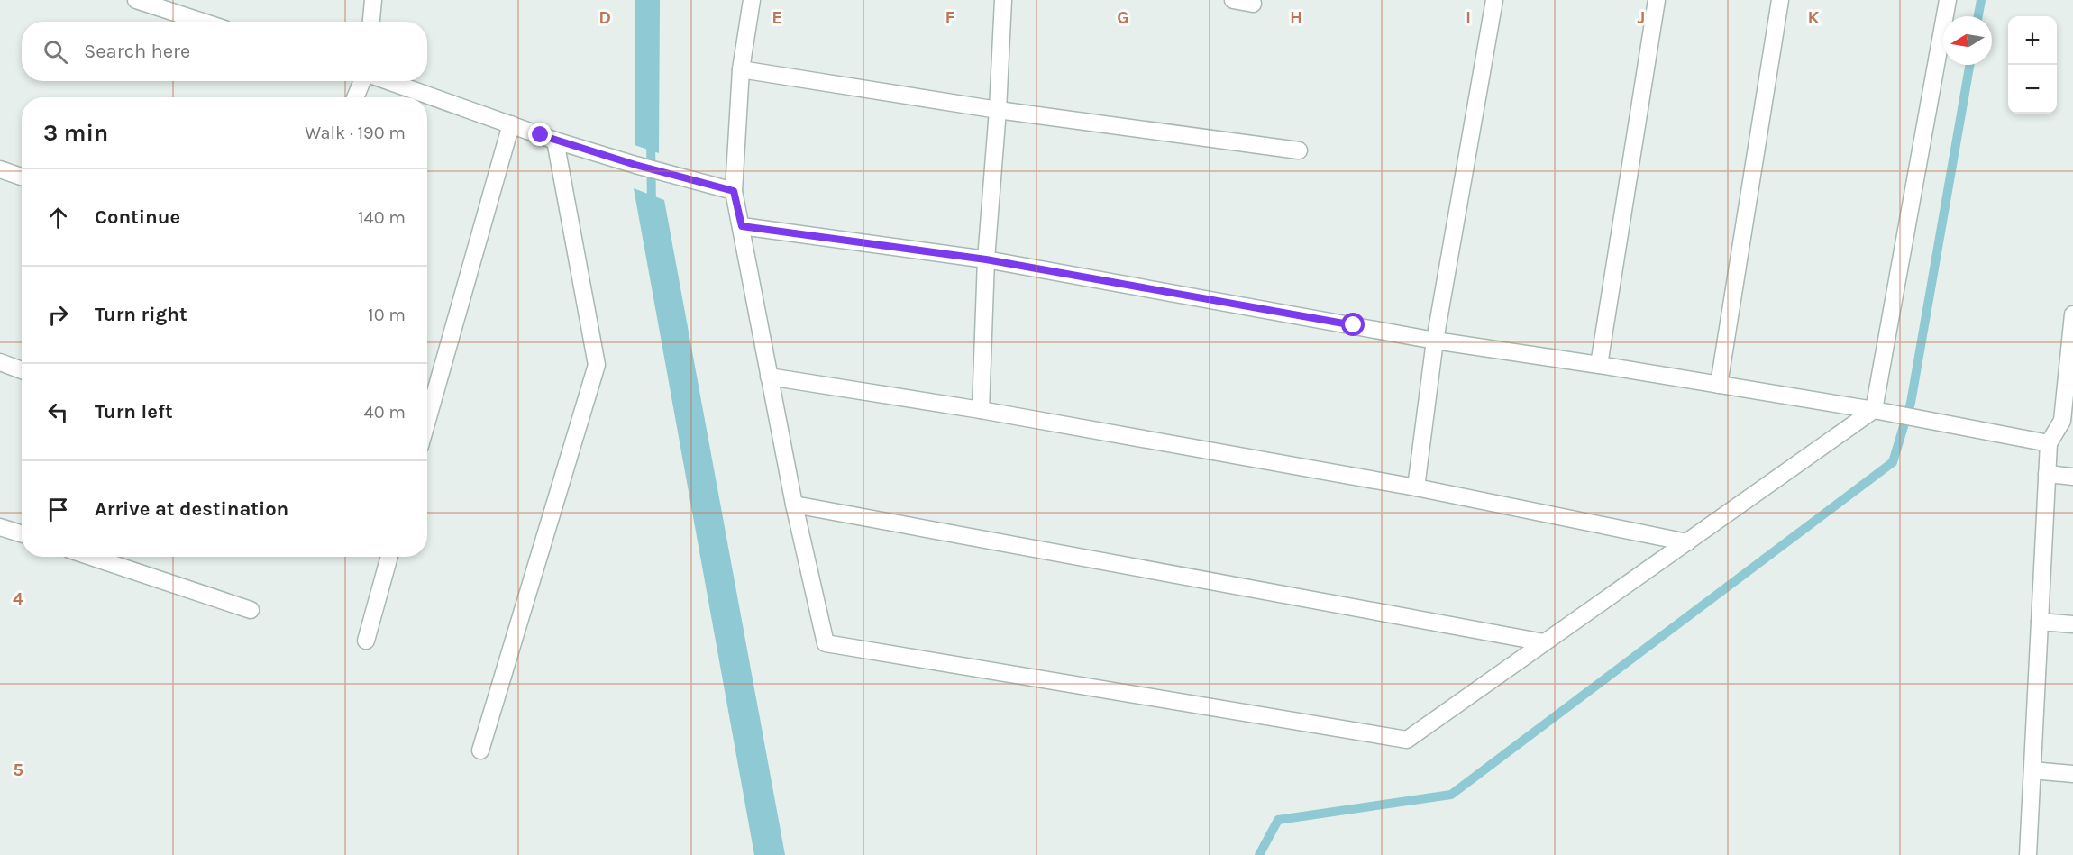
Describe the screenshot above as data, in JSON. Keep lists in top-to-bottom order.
{
  "north": "left",
  "page": {
    "map_buttons": ["+", "−"],
    "search": "Search here",
    "heading": ["3 min", "Walk · 190 m"],
    "list": [
      ["Continue", "140 m"],
      ["Turn right", "10 m"],
      ["Turn left", "40 m"],
      "Arrive at destination"
    ]
  },
  "grid": {
    "columns": [
      "D",
      "E",
      "F",
      "G",
      "H",
      "I",
      "J",
      "K"
    ],
    "rows": ["4", "5"]
  }
}
